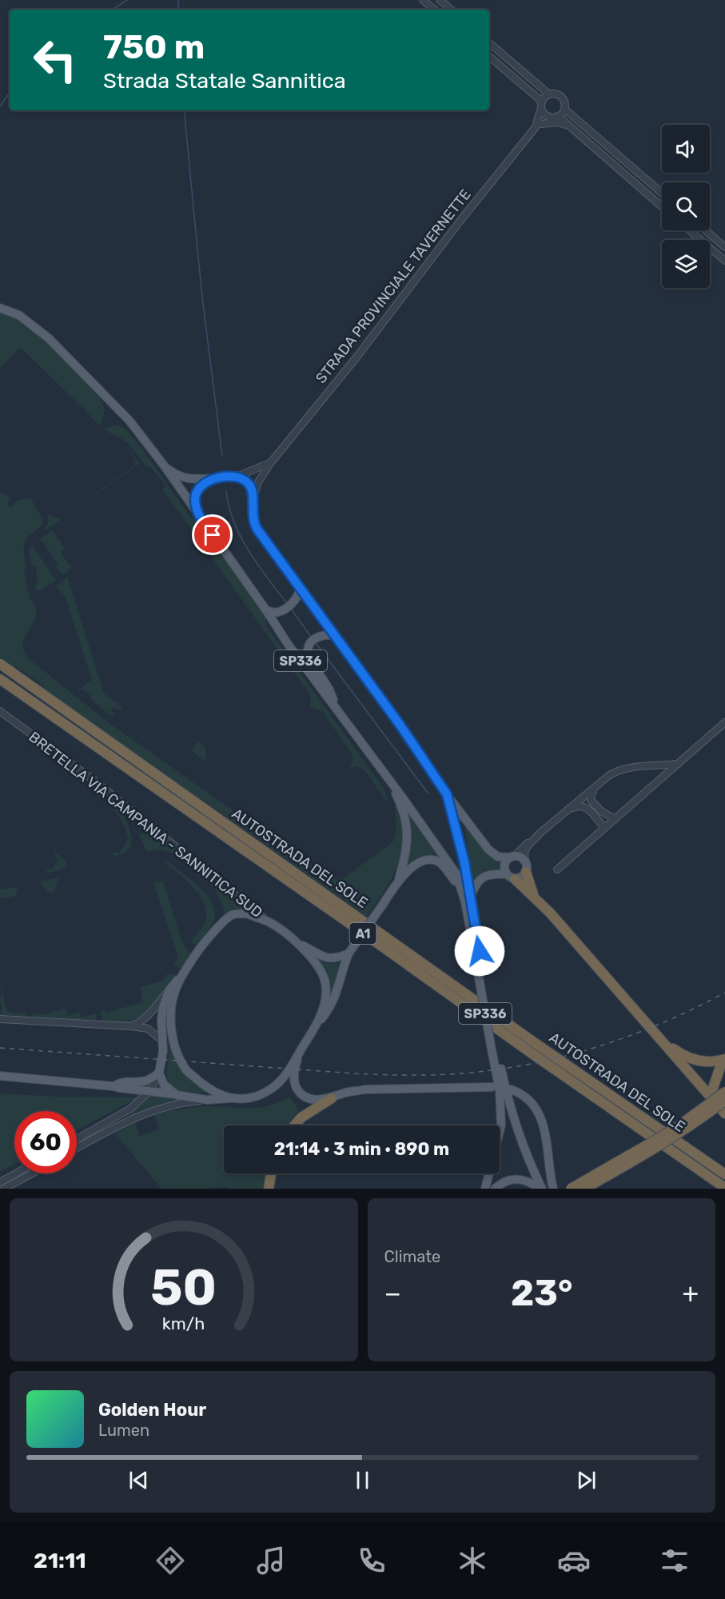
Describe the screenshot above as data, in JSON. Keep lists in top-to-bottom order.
{
  "streets": {
    "highway": ["AUTOSTRADA DEL SOLE", "A1"],
    "main road": ["SP336"],
    "street": ["STRADA PROVINCIALE TAVERNETTE", "BRETELLA VIA CAMPANIA - SANNITICA SUD"]
  },
  "crossings": [
    ["STRADA PROVINCIALE TAVERNETTE", "SP336"]
  ],
  "page": {
    "turn": ["750 m", "Strada Statale Sannitica"],
    "limit": "60",
    "trip": "21:14 · 3 min · 890 m",
    "tile": "Climate",
    "heat": ["−", "23°", "+"],
    "song": ["Golden Hour", "Lumen"],
    "tabs": "21:11",
    "gauge": ["50", "km/h"]
  }
}
